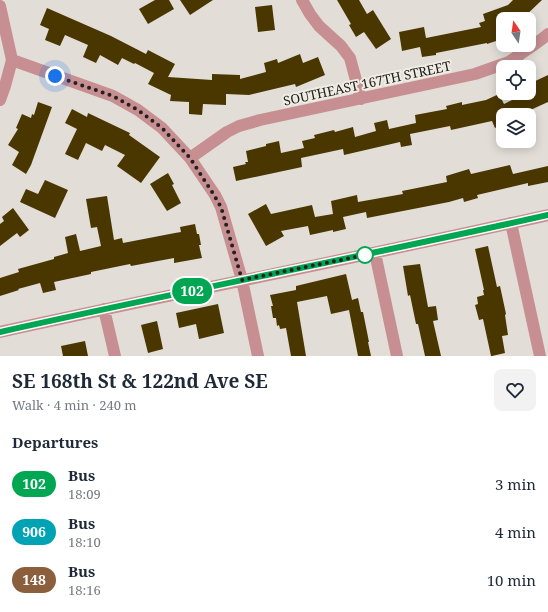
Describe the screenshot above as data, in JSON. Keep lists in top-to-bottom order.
{
  "streets": {
    "street": ["SOUTHEAST 167TH STREET"]
  },
  "lines": ["bus line 102"],
  "north": "top",
  "page": {
    "on_map": "102",
    "heading": [
      ["SE 168th St & 122nd Ave SE", "Walk · 4 min · 240 m"],
      "Departures"
    ],
    "list": [
      {
        "mark": "102",
        "name": "Bus",
        "note": "18:09",
        "value": "3 min"
      },
      {
        "mark": "906",
        "name": "Bus",
        "note": "18:10",
        "value": "4 min"
      },
      {
        "mark": "148",
        "name": "Bus",
        "note": "18:16",
        "value": "10 min"
      }
    ]
  }
}
